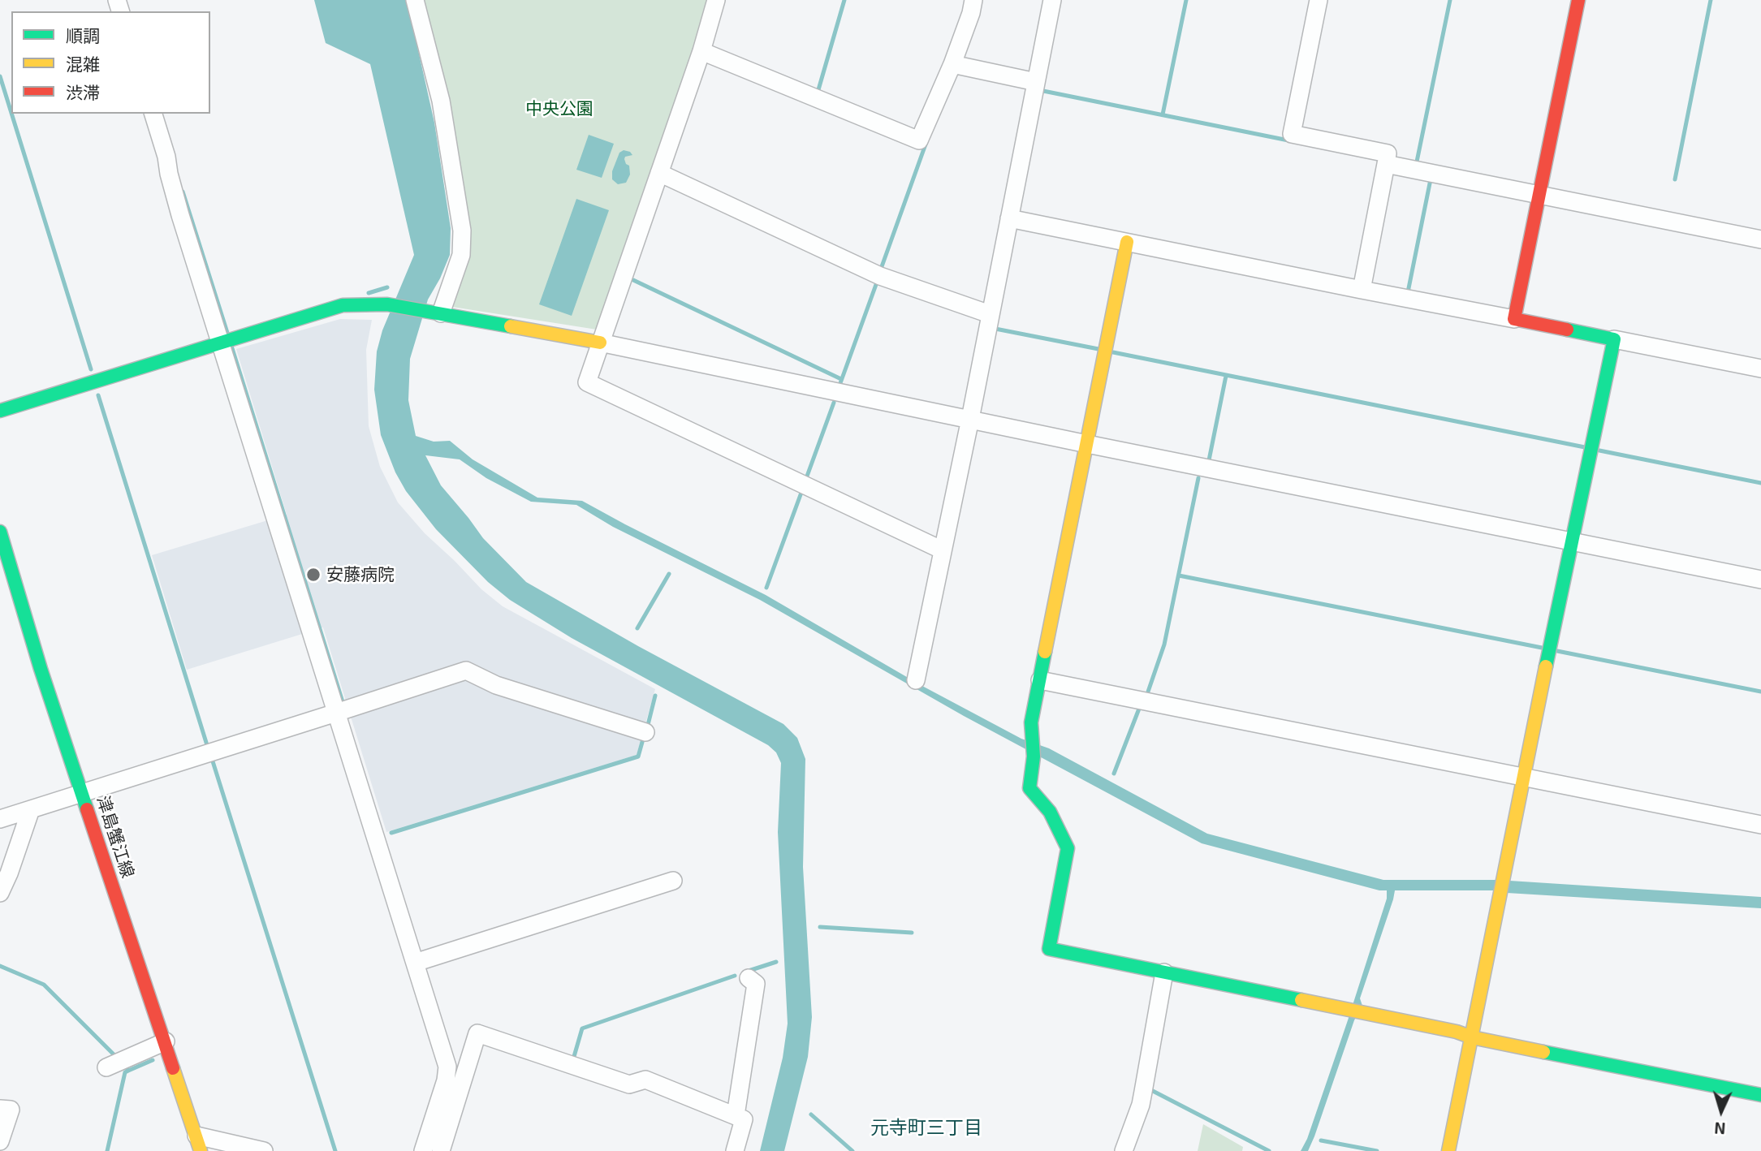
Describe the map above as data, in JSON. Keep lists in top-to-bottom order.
{
  "streets": {
    "street": ["津島蟹江線"]
  },
  "districts": ["元寺町三丁目"],
  "parks": ["中央公園"],
  "places": ["安藤病院"],
  "legend": ["順調", "混雑", "渋滞"],
  "north": "bottom"
}
